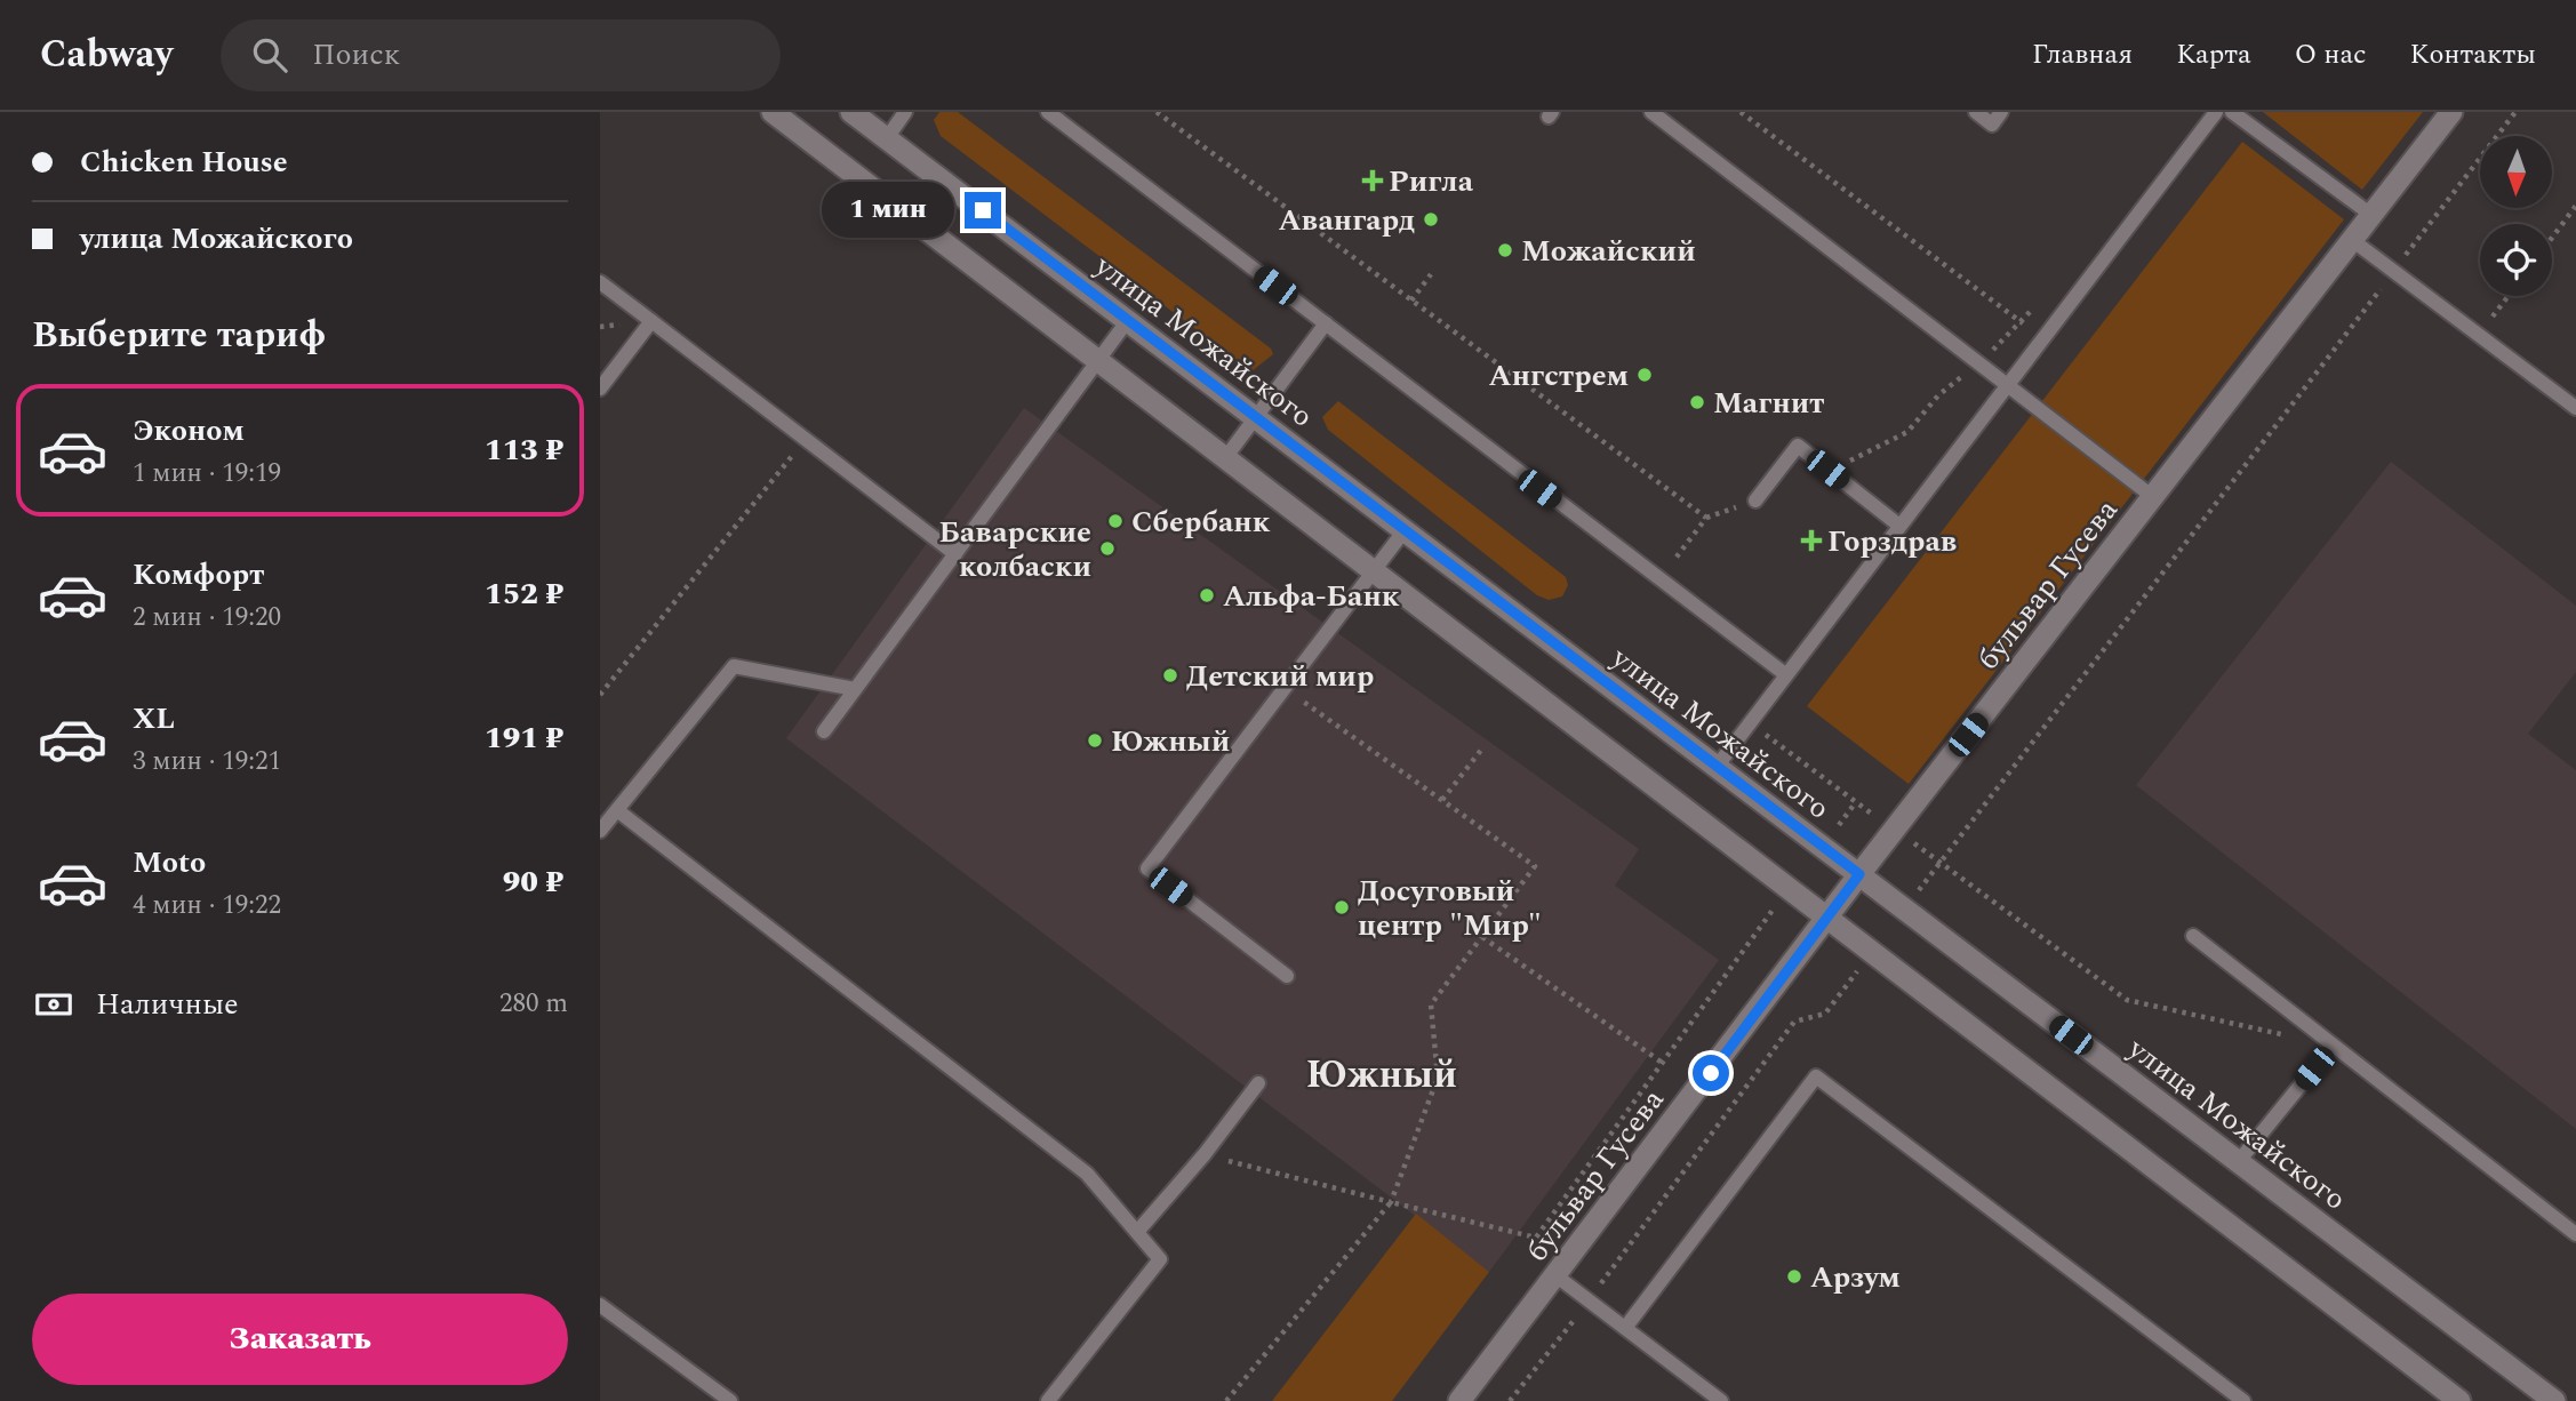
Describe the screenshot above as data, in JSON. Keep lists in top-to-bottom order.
{
  "streets": {
    "main road": ["улица Можайского", "бульвар Гусева"]
  },
  "crossings": [
    ["улица Можайского", "бульвар Гусева"]
  ],
  "districts": ["Южный"],
  "places": {
    "health": ["Ригла", "Горздрав"],
    "other": [
      "Авангард",
      "Можайский",
      "Ангстрем",
      "Магнит",
      "Сбербанк",
      "Баварские колбаски",
      "Альфа-Банк",
      "Детский мир",
      "Южный",
      "Досуговый центр \"Мир\"",
      "Арзум"
    ]
  },
  "north": "bottom",
  "page": {
    "header": "Cabway",
    "search": "Поиск",
    "nav": [
      "Главная",
      "Карта",
      "О нас",
      "Контакты"
    ],
    "banner": ["Chicken House", "улица Можайского"],
    "bubble": "1 мин",
    "heading": "Выберите тариф",
    "list": [
      {
        "name": "Эконом",
        "note": "1 мин · 19:19",
        "value": "113 ₽"
      },
      {
        "name": "Комфорт",
        "note": "2 мин · 19:20",
        "value": "152 ₽"
      },
      {
        "name": "XL",
        "note": "3 мин · 19:21",
        "value": "191 ₽"
      },
      {
        "name": "Moto",
        "note": "4 мин · 19:22",
        "value": "90 ₽"
      }
    ],
    "pay": ["Наличные", "280 m"],
    "buttons": "Заказать"
  }
}
